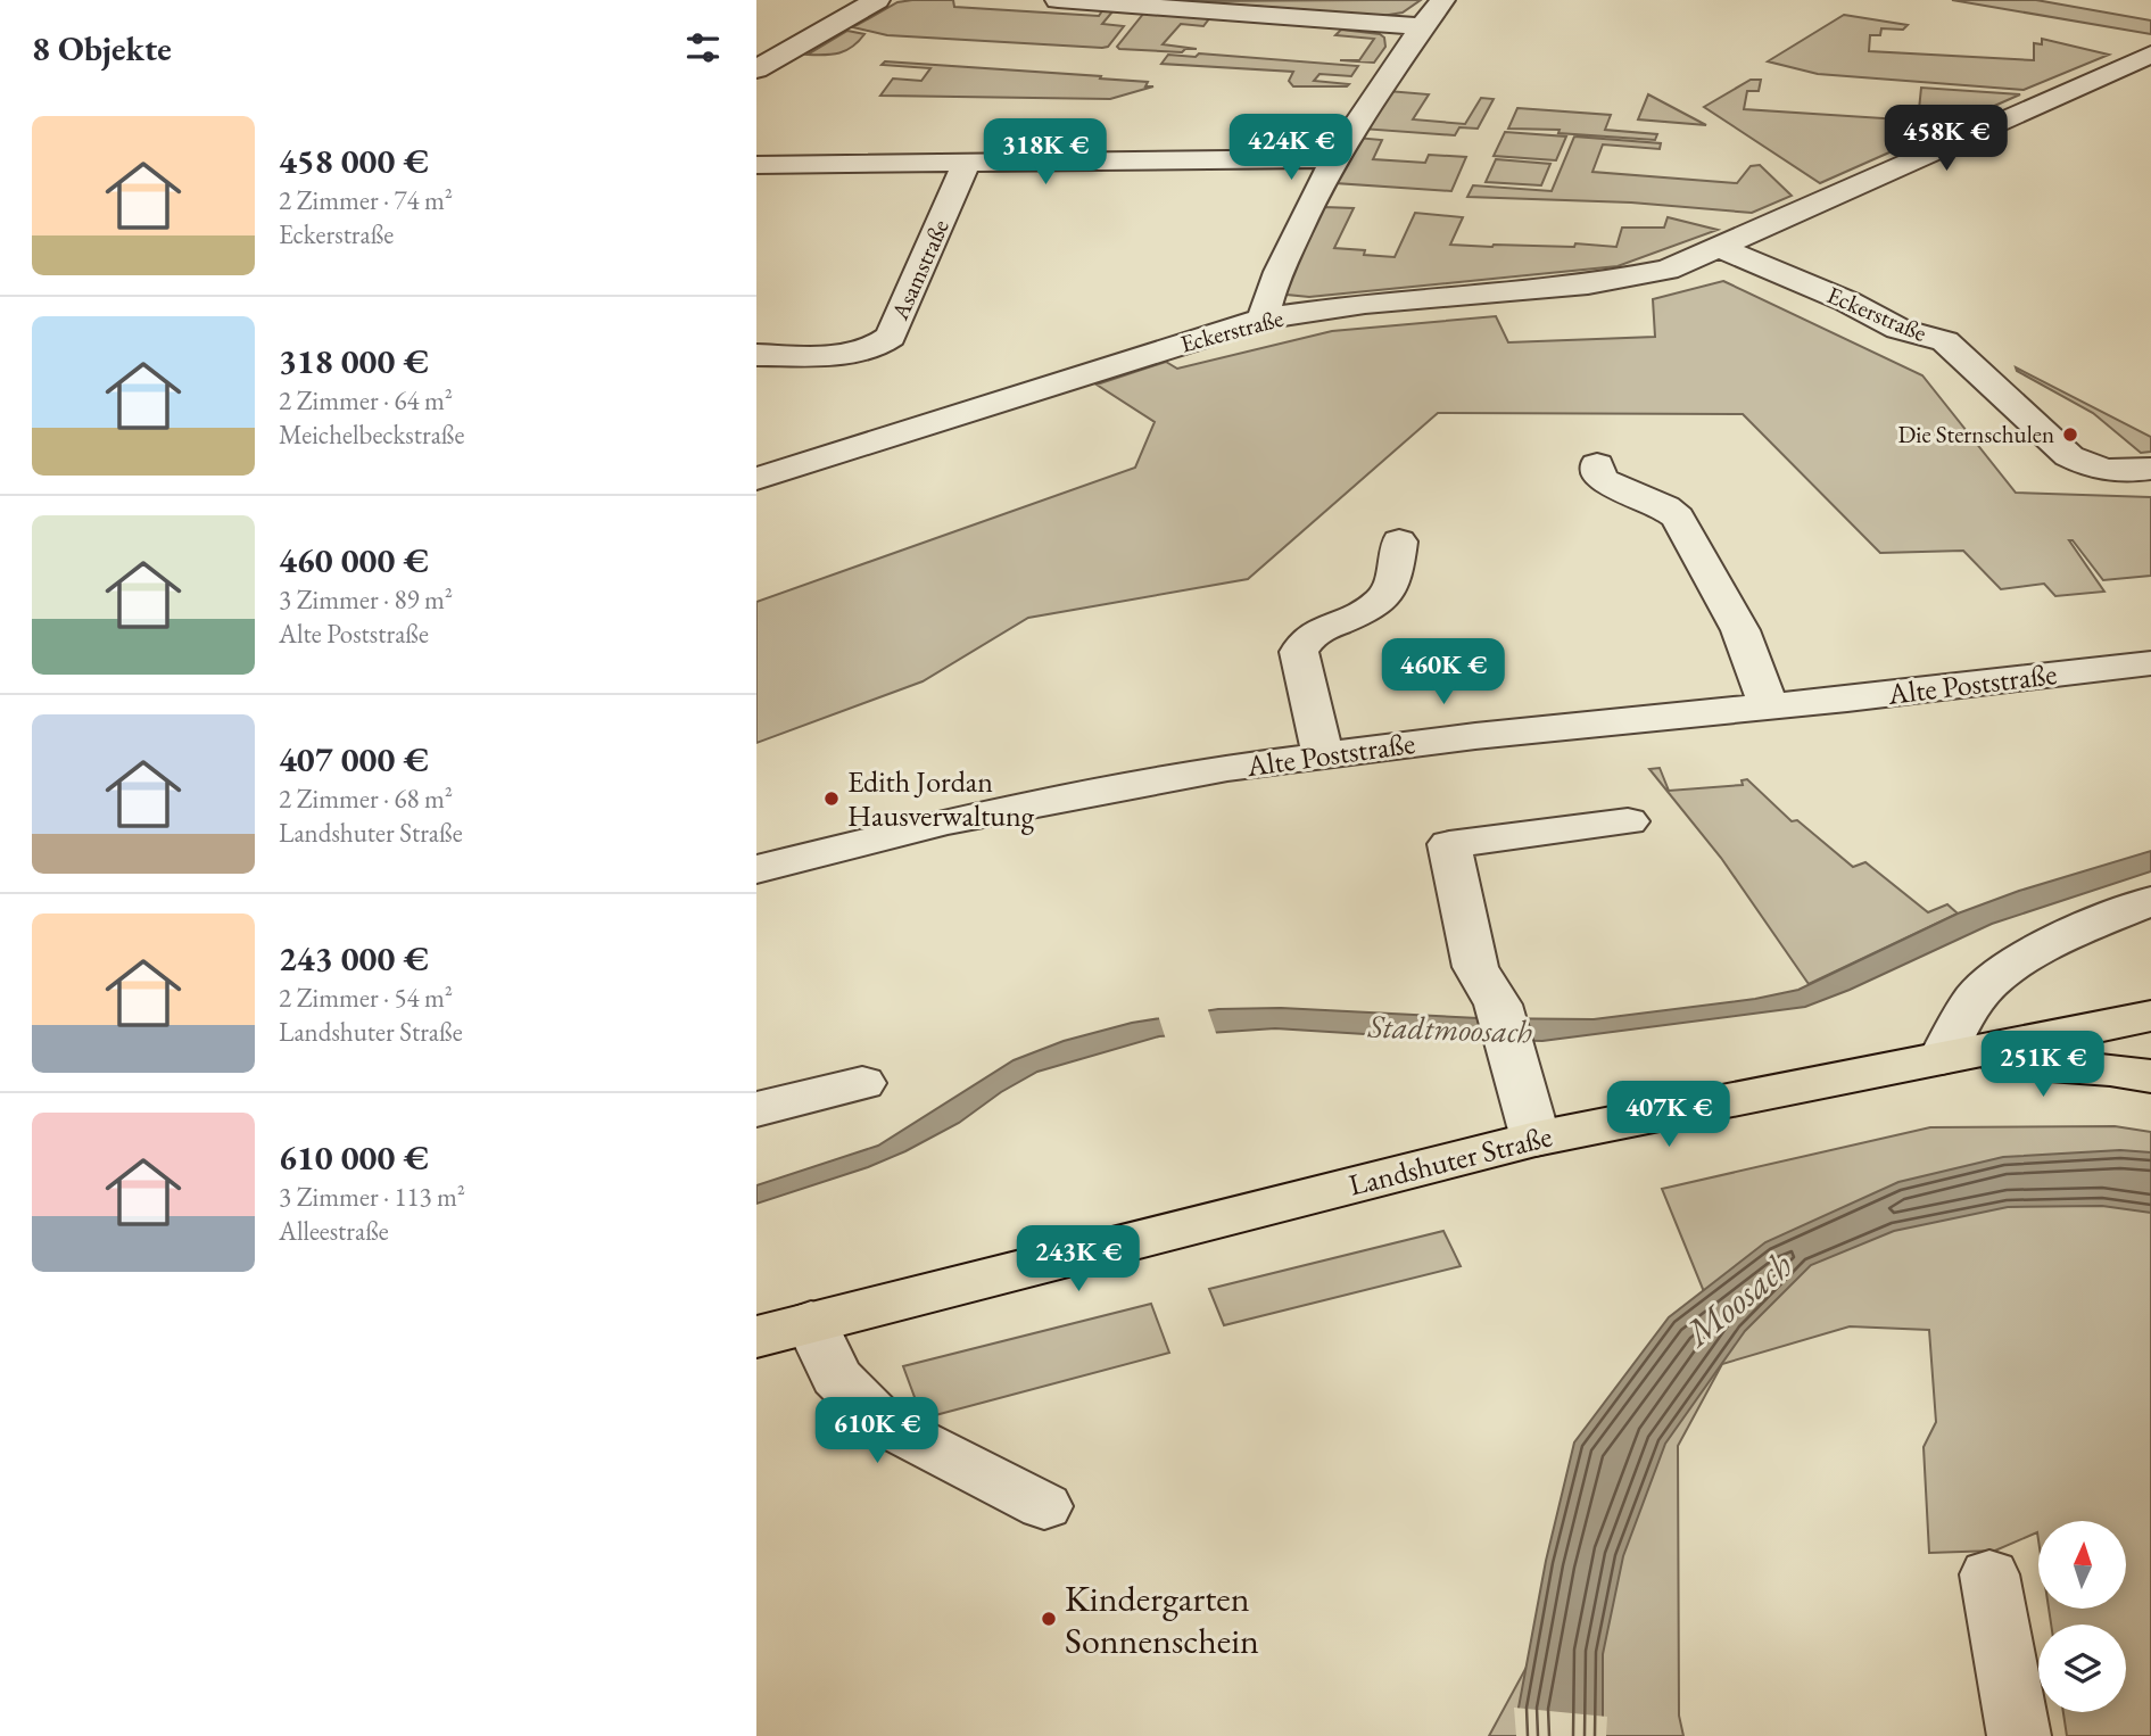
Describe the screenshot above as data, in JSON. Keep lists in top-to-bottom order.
{
  "streets": {
    "main road": ["Landshuter Straße"],
    "street": ["Asamstraße", "Eckerstraße", "Alte Poststraße"]
  },
  "water": ["Stadtmoosach", "Moosach"],
  "places": ["Die Sternschulen", "Edith Jordan Hausverwaltung", "Kindergarten Sonnenschein"],
  "north": "top",
  "page": {
    "heading": "8 Objekte",
    "list": [
      {
        "name": "458 000 €",
        "note": "2 Zimmer · 74 m² · Eckerstraße"
      },
      {
        "name": "318 000 €",
        "note": "2 Zimmer · 64 m² · Meichelbeckstraße"
      },
      {
        "name": "460 000 €",
        "note": "3 Zimmer · 89 m² · Alte Poststraße"
      },
      {
        "name": "407 000 €",
        "note": "2 Zimmer · 68 m² · Landshuter Straße"
      },
      {
        "name": "243 000 €",
        "note": "2 Zimmer · 54 m² · Landshuter Straße"
      },
      {
        "name": "610 000 €",
        "note": "3 Zimmer · 113 m² · Alleestraße"
      }
    ],
    "price": [
      "458K €",
      "424K €",
      "318K €",
      "460K €",
      "251K €",
      "407K €",
      "243K €",
      "610K €"
    ]
  }
}
